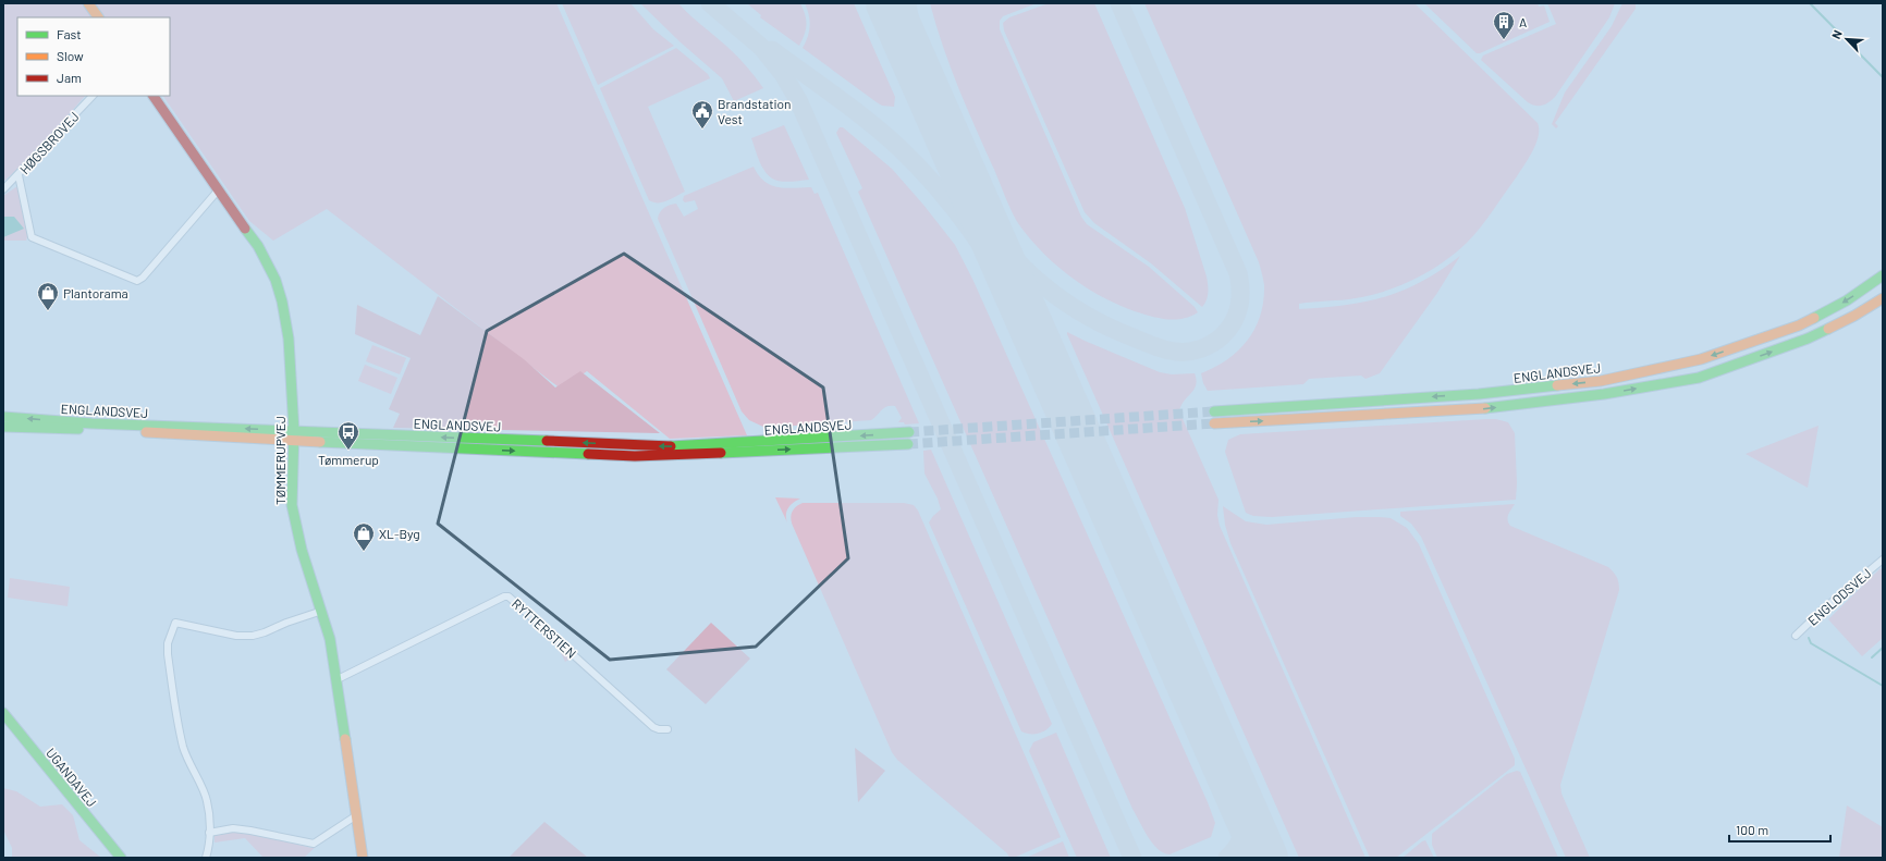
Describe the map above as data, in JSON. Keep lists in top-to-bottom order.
{
  "streets": {
    "main road": ["ENGLANDSVEJ", "TØMMERUPVEJ", "UGANDAVEJ"],
    "street": ["HØGSBROVEJ", "ENGLODSVEJ", "RYTTERSTIEN"]
  },
  "crossings": [
    ["ENGLANDSVEJ", "TØMMERUPVEJ"],
    ["TØMMERUPVEJ", "RYTTERSTIEN"]
  ],
  "places": {
    "building": ["A"],
    "public building": ["Brandstation Vest"],
    "shop": ["Plantorama", "XL-Byg"],
    "bus stop": ["Tømmerup"]
  },
  "legend": ["Fast", "Slow", "Jam"],
  "scale_bar": "100 m",
  "north": "top left"
}
